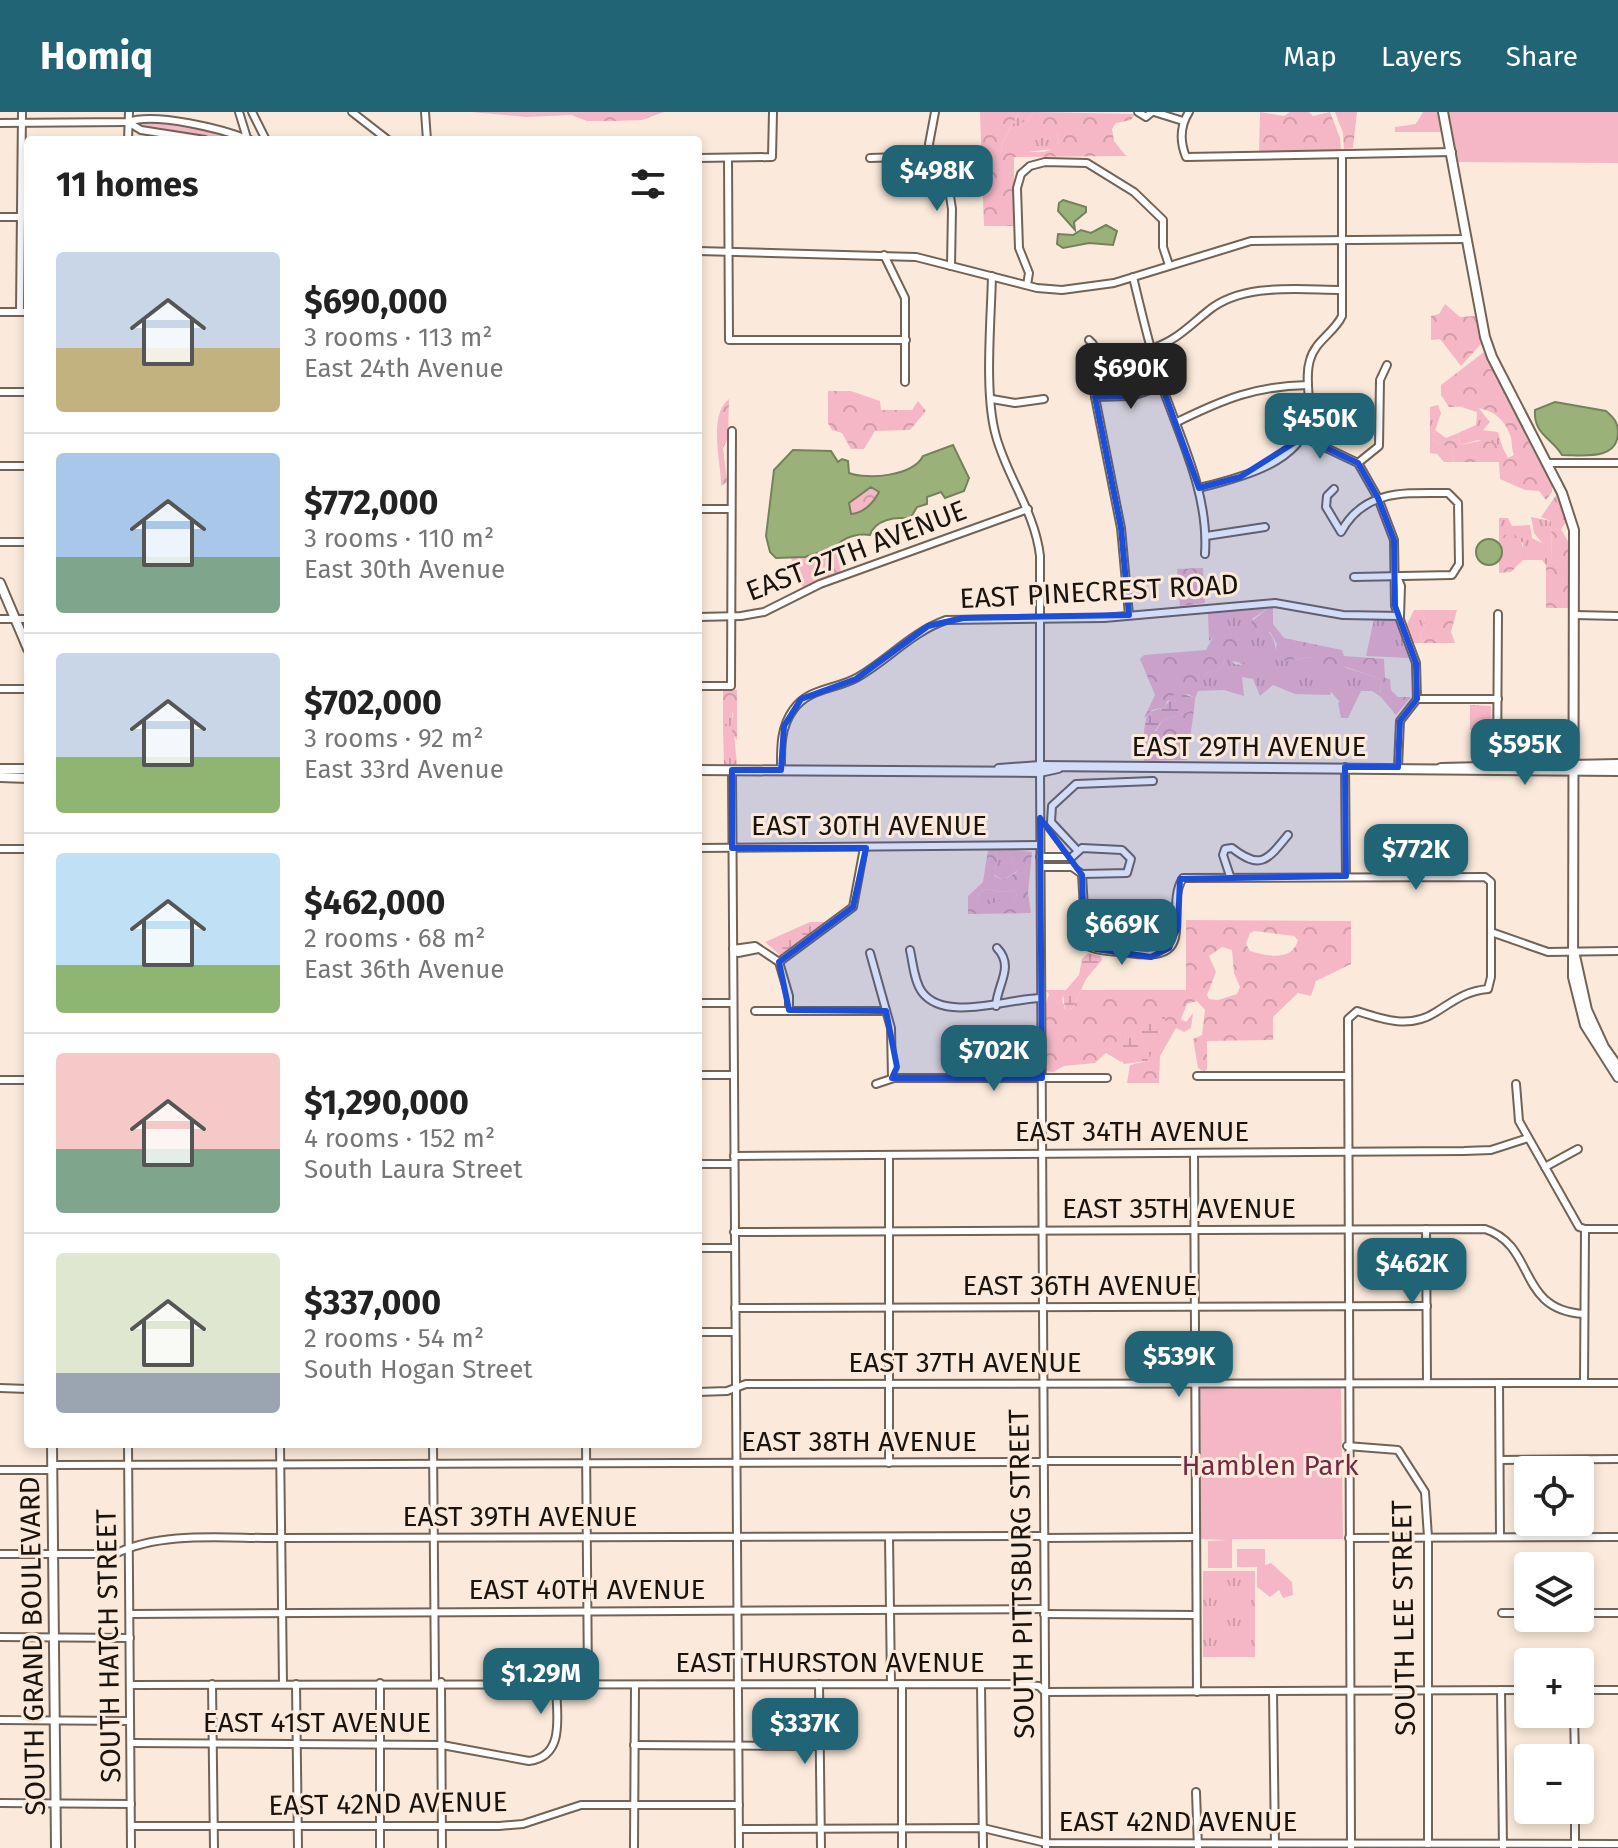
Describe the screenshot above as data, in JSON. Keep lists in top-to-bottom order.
{
  "streets": {
    "main road": ["EAST 29TH AVENUE", "SOUTH GRAND BOULEVARD"],
    "street": [
      "EAST 27TH AVENUE",
      "EAST PINECREST ROAD",
      "EAST 30TH AVENUE",
      "EAST 34TH AVENUE",
      "EAST 35TH AVENUE",
      "EAST 36TH AVENUE",
      "EAST 37TH AVENUE",
      "EAST 38TH AVENUE",
      "EAST 39TH AVENUE",
      "SOUTH PITTSBURG STREET",
      "EAST 40TH AVENUE",
      "SOUTH LEE STREET",
      "SOUTH HATCH STREET",
      "EAST THURSTON AVENUE",
      "EAST 41ST AVENUE",
      "EAST 42ND AVENUE"
    ]
  },
  "crossings": [
    ["EAST 27TH AVENUE", "SOUTH PITTSBURG STREET"],
    ["EAST PINECREST ROAD", "EAST 29TH AVENUE"],
    ["EAST PINECREST ROAD", "SOUTH PITTSBURG STREET"],
    ["EAST 29TH AVENUE", "SOUTH PITTSBURG STREET"],
    ["EAST 30TH AVENUE", "SOUTH PITTSBURG STREET"],
    ["EAST 34TH AVENUE", "SOUTH PITTSBURG STREET"],
    ["EAST 35TH AVENUE", "SOUTH PITTSBURG STREET"],
    ["EAST 36TH AVENUE", "SOUTH PITTSBURG STREET"],
    ["EAST 37TH AVENUE", "SOUTH PITTSBURG STREET"],
    ["EAST 38TH AVENUE", "SOUTH PITTSBURG STREET"],
    ["EAST 38TH AVENUE", "SOUTH GRAND BOULEVARD"],
    ["EAST 38TH AVENUE", "SOUTH HATCH STREET"],
    ["EAST 39TH AVENUE", "SOUTH PITTSBURG STREET"],
    ["EAST 39TH AVENUE", "SOUTH GRAND BOULEVARD"],
    ["EAST 39TH AVENUE", "SOUTH HATCH STREET"],
    ["SOUTH PITTSBURG STREET", "EAST 40TH AVENUE"],
    ["SOUTH PITTSBURG STREET", "EAST THURSTON AVENUE"],
    ["SOUTH PITTSBURG STREET", "EAST 42ND AVENUE"],
    ["EAST 40TH AVENUE", "SOUTH HATCH STREET"],
    ["SOUTH LEE STREET", "EAST THURSTON AVENUE"],
    ["SOUTH LEE STREET", "EAST 42ND AVENUE"],
    ["SOUTH HATCH STREET", "EAST THURSTON AVENUE"],
    ["SOUTH HATCH STREET", "EAST 41ST AVENUE"],
    ["SOUTH HATCH STREET", "EAST 42ND AVENUE"],
    ["EAST THURSTON AVENUE", "EAST 41ST AVENUE"]
  ],
  "parks": ["Hamblen Park"],
  "page": {
    "header": "Homiq",
    "nav": ["Map", "Layers", "Share"],
    "heading": "11 homes",
    "price": [
      "$498K",
      "$690K",
      "$450K",
      "$595K",
      "$772K",
      "$669K",
      "$702K",
      "$462K",
      "$539K",
      "$1.29M",
      "$337K"
    ],
    "list": [
      {
        "name": "$690,000",
        "note": "3 rooms · 113 m² · East 24th Avenue"
      },
      {
        "name": "$772,000",
        "note": "3 rooms · 110 m² · East 30th Avenue"
      },
      {
        "name": "$702,000",
        "note": "3 rooms · 92 m² · East 33rd Avenue"
      },
      {
        "name": "$462,000",
        "note": "2 rooms · 68 m² · East 36th Avenue"
      },
      {
        "name": "$1,290,000",
        "note": "4 rooms · 152 m² · South Laura Street"
      },
      {
        "name": "$337,000",
        "note": "2 rooms · 54 m² · South Hogan Street"
      }
    ],
    "map_buttons": ["+", "−"]
  }
}
